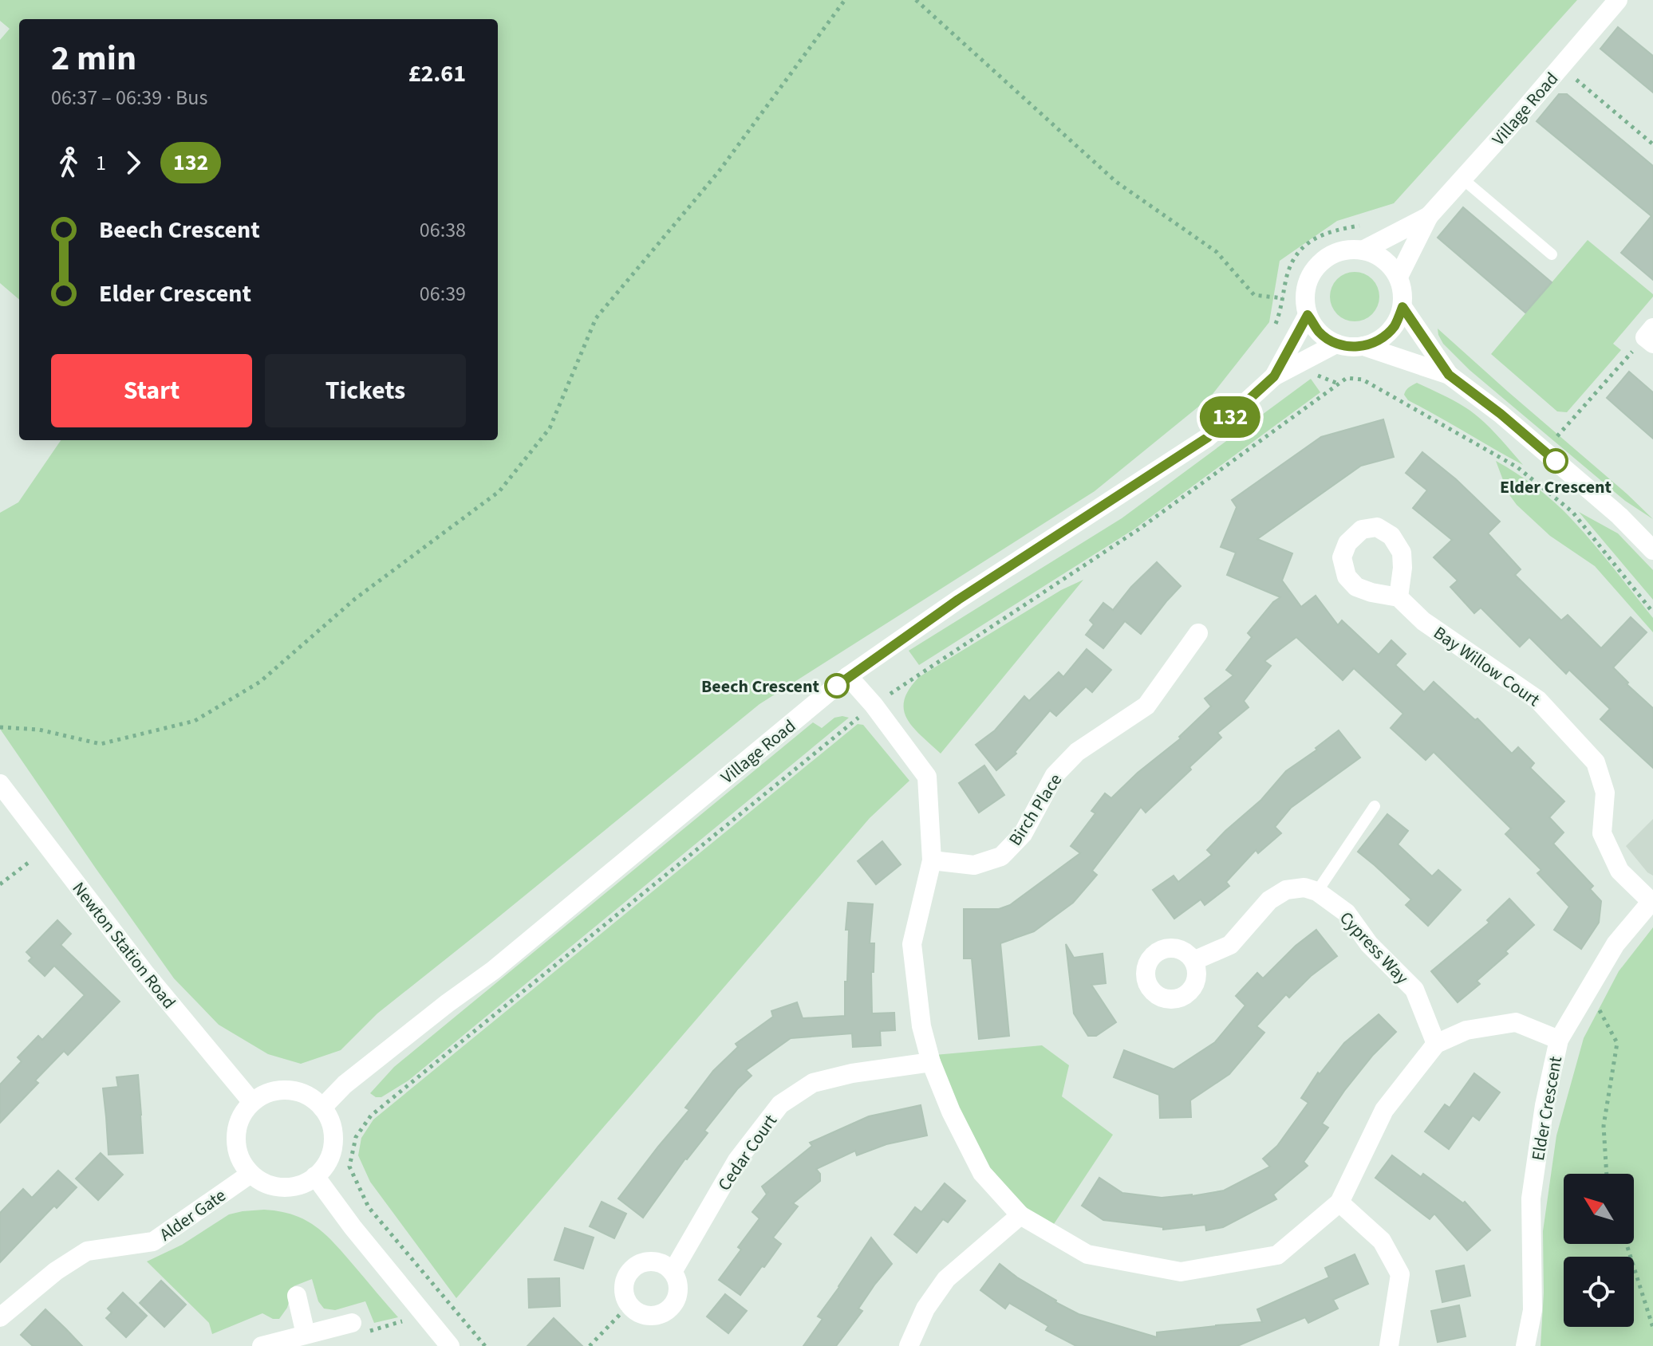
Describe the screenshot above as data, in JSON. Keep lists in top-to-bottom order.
{
  "streets": {
    "street": [
      "Village Road",
      "Bay Willow Court",
      "Birch Place",
      "Newton Station Road",
      "Cypress Way",
      "Elder Crescent",
      "Cedar Court",
      "Alder Gate"
    ]
  },
  "crossings": [
    ["Village Road", "Newton Station Road"],
    ["Village Road", "Alder Gate"],
    ["Bay Willow Court", "Elder Crescent"],
    ["Newton Station Road", "Alder Gate"]
  ],
  "places": ["Elder Crescent", "Beech Crescent"],
  "lines": ["bus line 132"],
  "north": "top left",
  "page": {
    "on_map": "132",
    "heading": ["2 min", "06:37 – 06:39 · Bus", "£2.61"],
    "legs": ["1", "132"],
    "list": [
      {
        "name": "Beech Crescent",
        "value": "06:38"
      },
      {
        "name": "Elder Crescent",
        "value": "06:39"
      }
    ],
    "buttons": ["Start", "Tickets"]
  }
}
